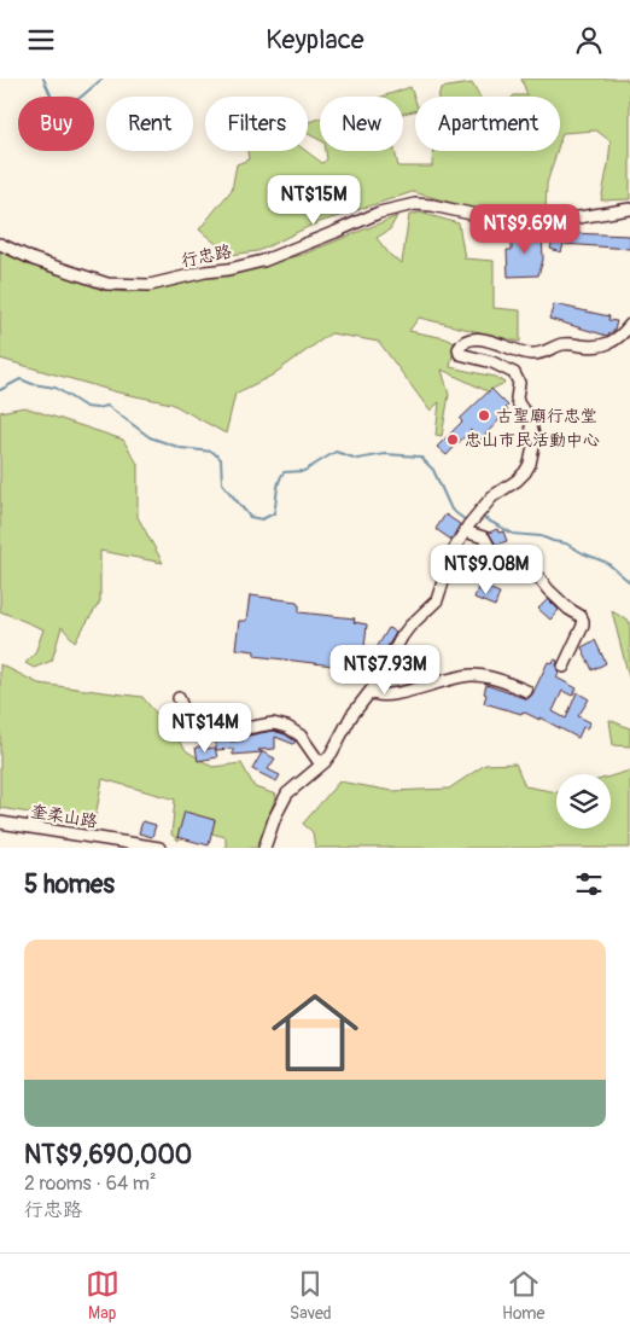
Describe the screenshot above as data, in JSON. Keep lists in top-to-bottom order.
{
  "streets": {
    "street": ["行忠路", "奎柔山路"]
  },
  "places": ["古聖廟行忠堂", "忠山市民活動中心"],
  "page": {
    "header": "Keyplace",
    "chip": [
      "Buy",
      "Rent",
      "Filters",
      "New",
      "Apartment"
    ],
    "price": [
      "NT$15M",
      "NT$9.69M",
      "NT$9.08M",
      "NT$7.93M",
      "NT$14M"
    ],
    "heading": "5 homes",
    "list": [
      {
        "name": "NT$9,690,000",
        "note": "2 rooms · 64 m² · 行忠路"
      }
    ],
    "tabs": ["Map", "Saved", "Home"]
  }
}
